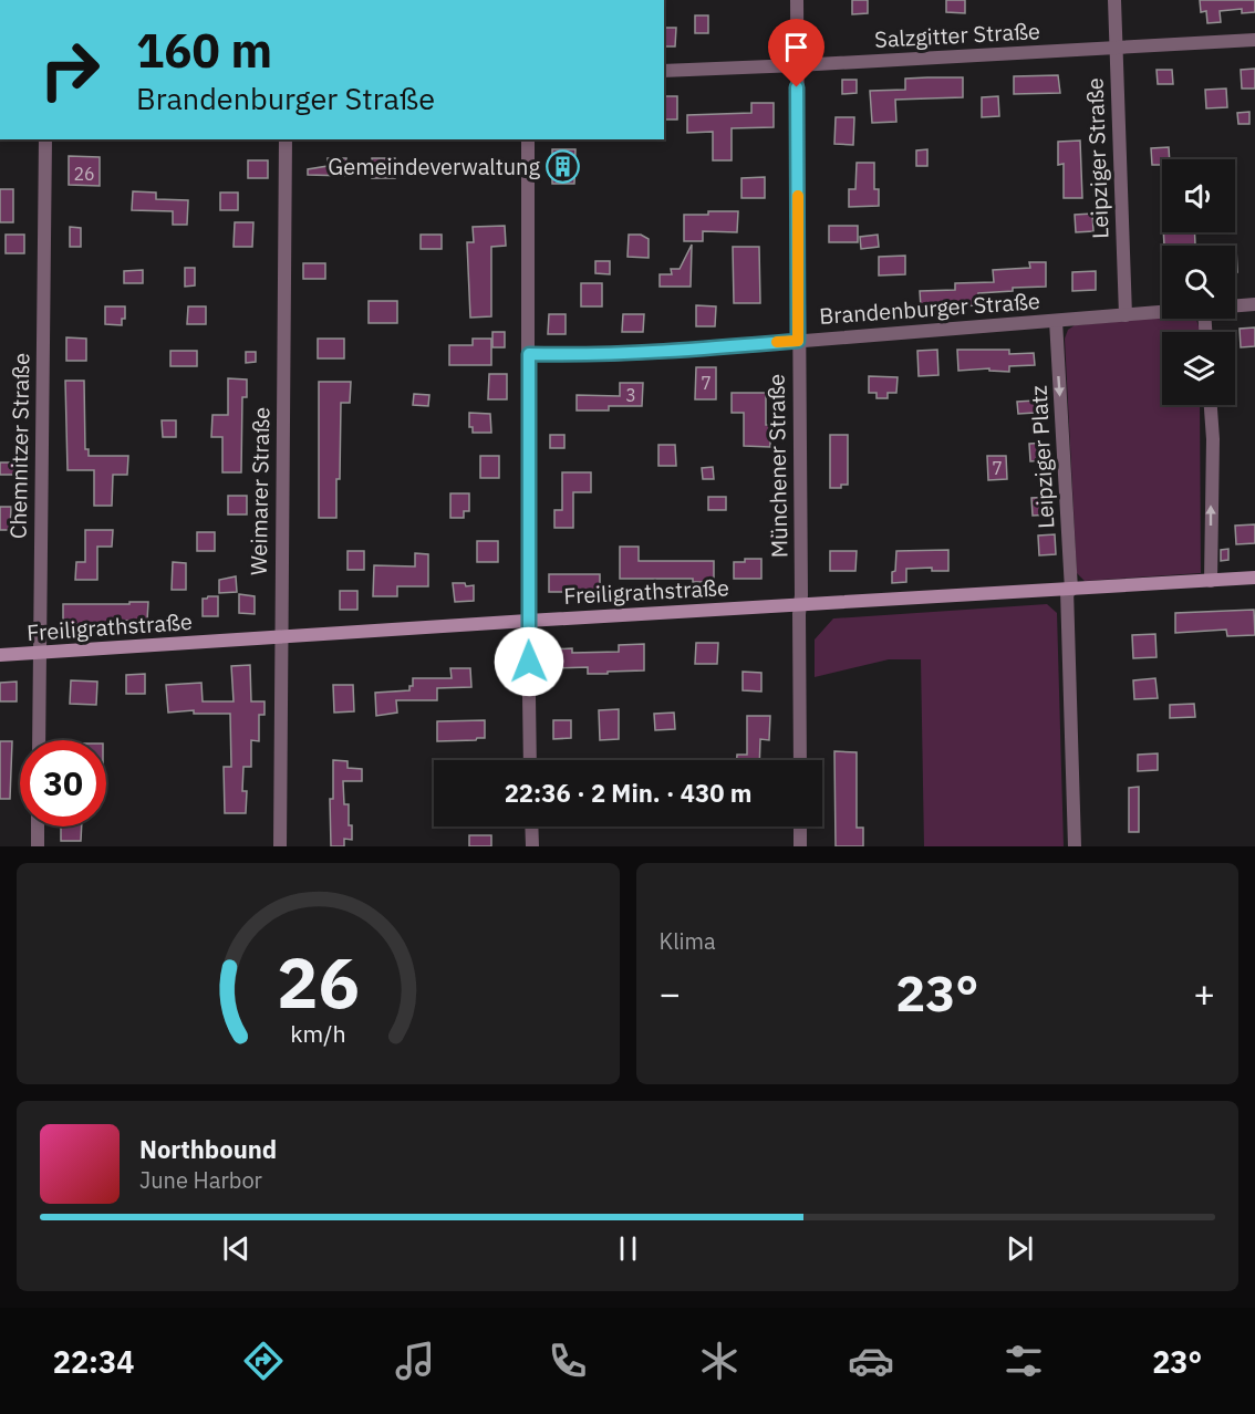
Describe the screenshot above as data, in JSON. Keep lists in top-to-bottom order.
{
  "streets": {
    "street": [
      "Salzgitter Straße",
      "Leipziger Straße",
      "Brandenburger Straße",
      "Chemnitzer Straße",
      "Leipziger Platz",
      "Münchener Straße",
      "Weimarer Straße",
      "Freiligrathstraße"
    ]
  },
  "crossings": [
    ["Salzgitter Straße", "Leipziger Straße"],
    ["Salzgitter Straße", "Münchener Straße"],
    ["Leipziger Straße", "Brandenburger Straße"],
    ["Brandenburger Straße", "Leipziger Platz"],
    ["Brandenburger Straße", "Münchener Straße"],
    ["Chemnitzer Straße", "Freiligrathstraße"],
    ["Leipziger Platz", "Freiligrathstraße"],
    ["Münchener Straße", "Freiligrathstraße"],
    ["Weimarer Straße", "Freiligrathstraße"]
  ],
  "one_way": ["Leipziger Platz"],
  "places": {
    "building": ["Gemeindeverwaltung"]
  },
  "house_numbers": [
    "26",
    "7",
    "3",
    "7"
  ],
  "page": {
    "turn": ["160 m", "Brandenburger Straße"],
    "limit": "30",
    "trip": "22:36 · 2 Min. · 430 m",
    "tile": "Klima",
    "heat": ["−", "23°", "+"],
    "song": ["Northbound", "June Harbor"],
    "tabs": ["22:34", "23°"],
    "gauge": ["26", "km/h"]
  }
}
